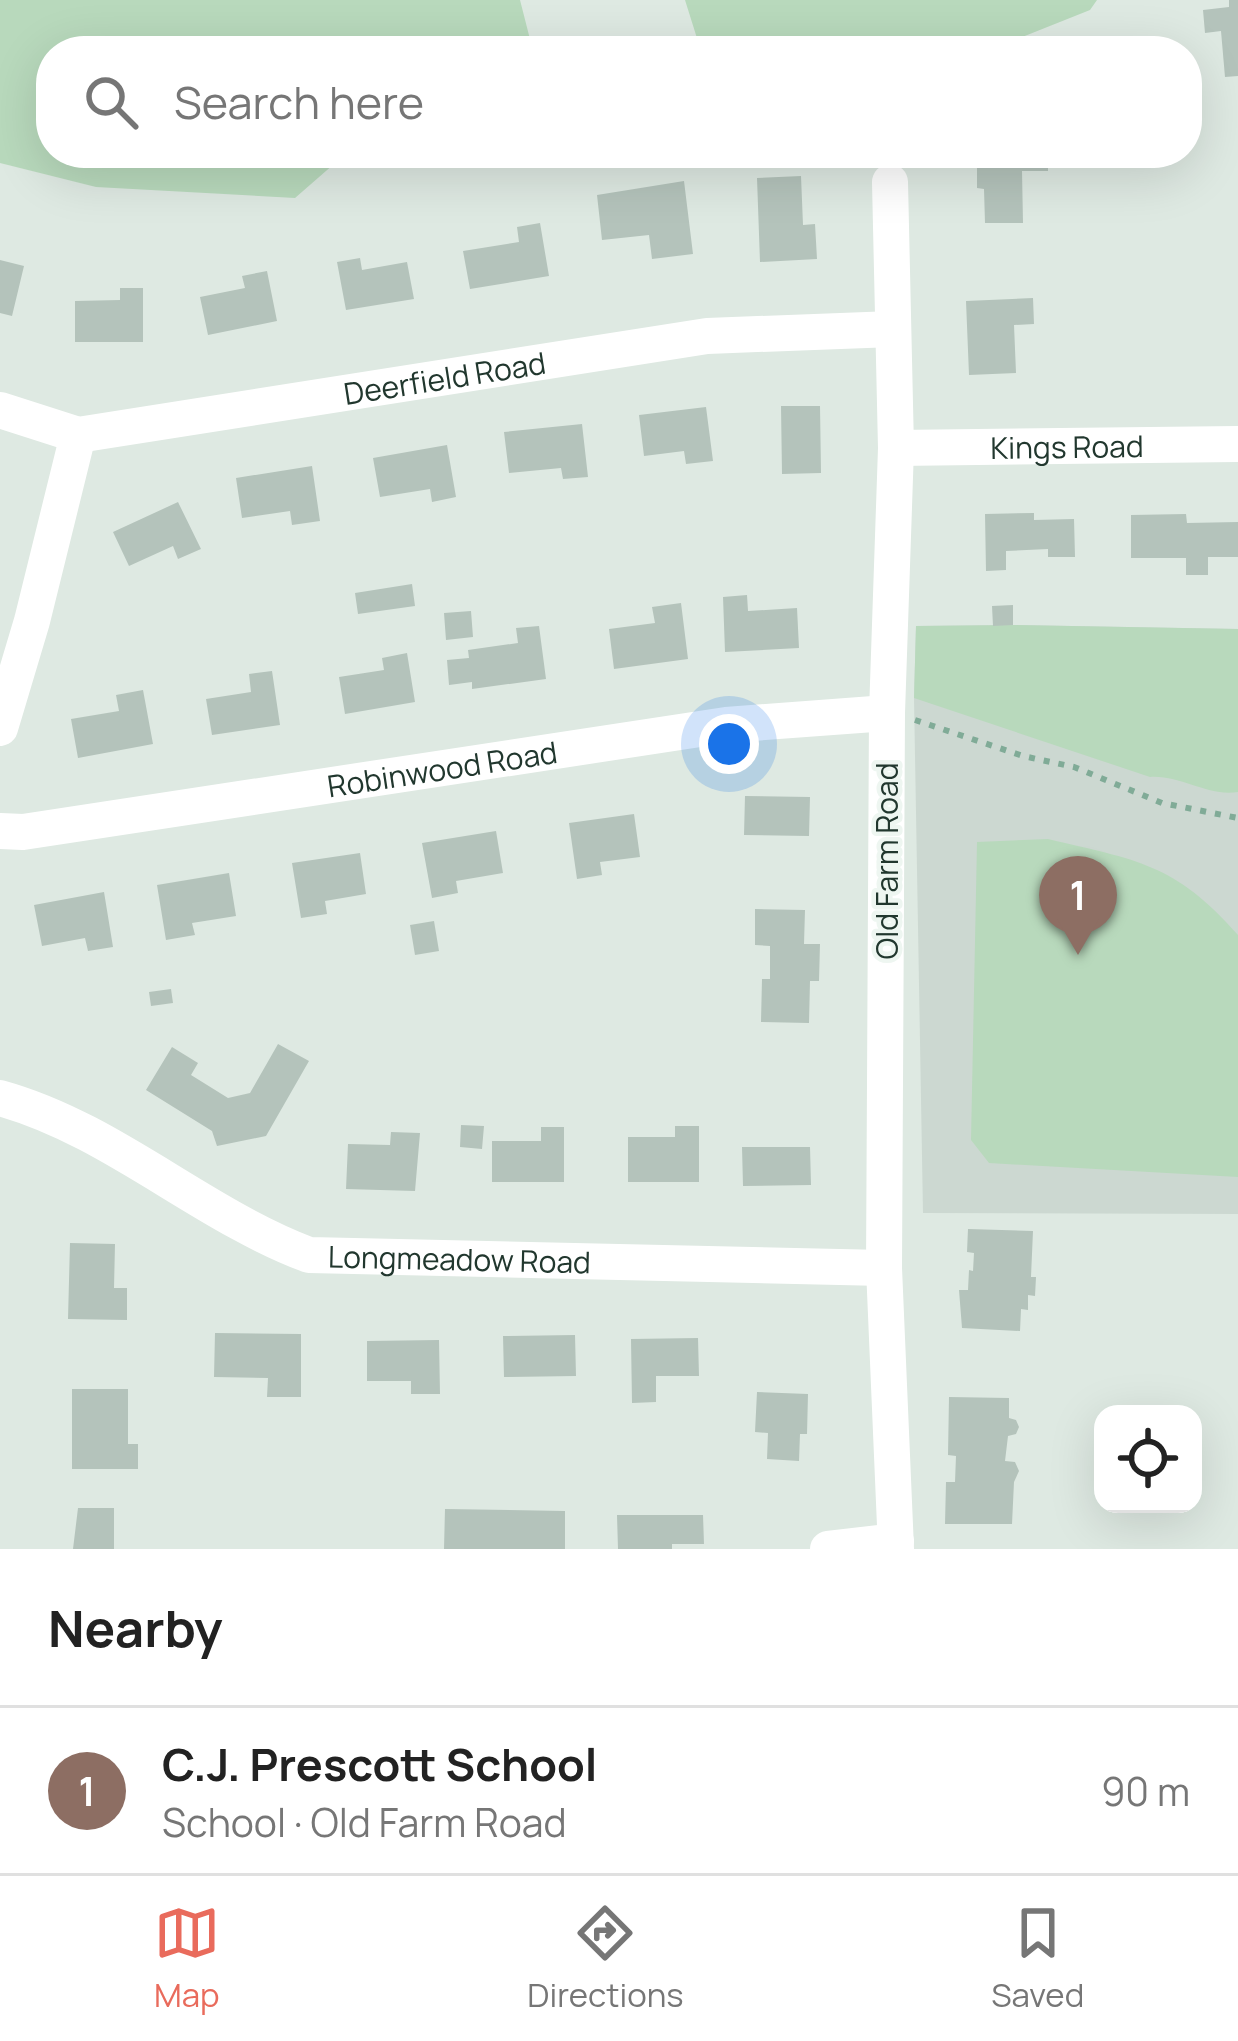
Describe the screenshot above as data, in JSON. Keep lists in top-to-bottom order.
{
  "streets": {
    "street": [
      "Deerfield Road",
      "Kings Road",
      "Robinwood Road",
      "Old Farm Road",
      "Longmeadow Road"
    ]
  },
  "crossings": [
    ["Deerfield Road", "Old Farm Road"],
    ["Kings Road", "Old Farm Road"],
    ["Robinwood Road", "Old Farm Road"],
    ["Old Farm Road", "Longmeadow Road"]
  ],
  "page": {
    "search": "Search here",
    "pins": "1",
    "heading": "Nearby",
    "list": [
      {
        "mark": "1",
        "name": "C.J. Prescott School",
        "note": "School · Old Farm Road",
        "value": "90 m"
      }
    ],
    "nav": ["Map", "Directions", "Saved"]
  }
}
